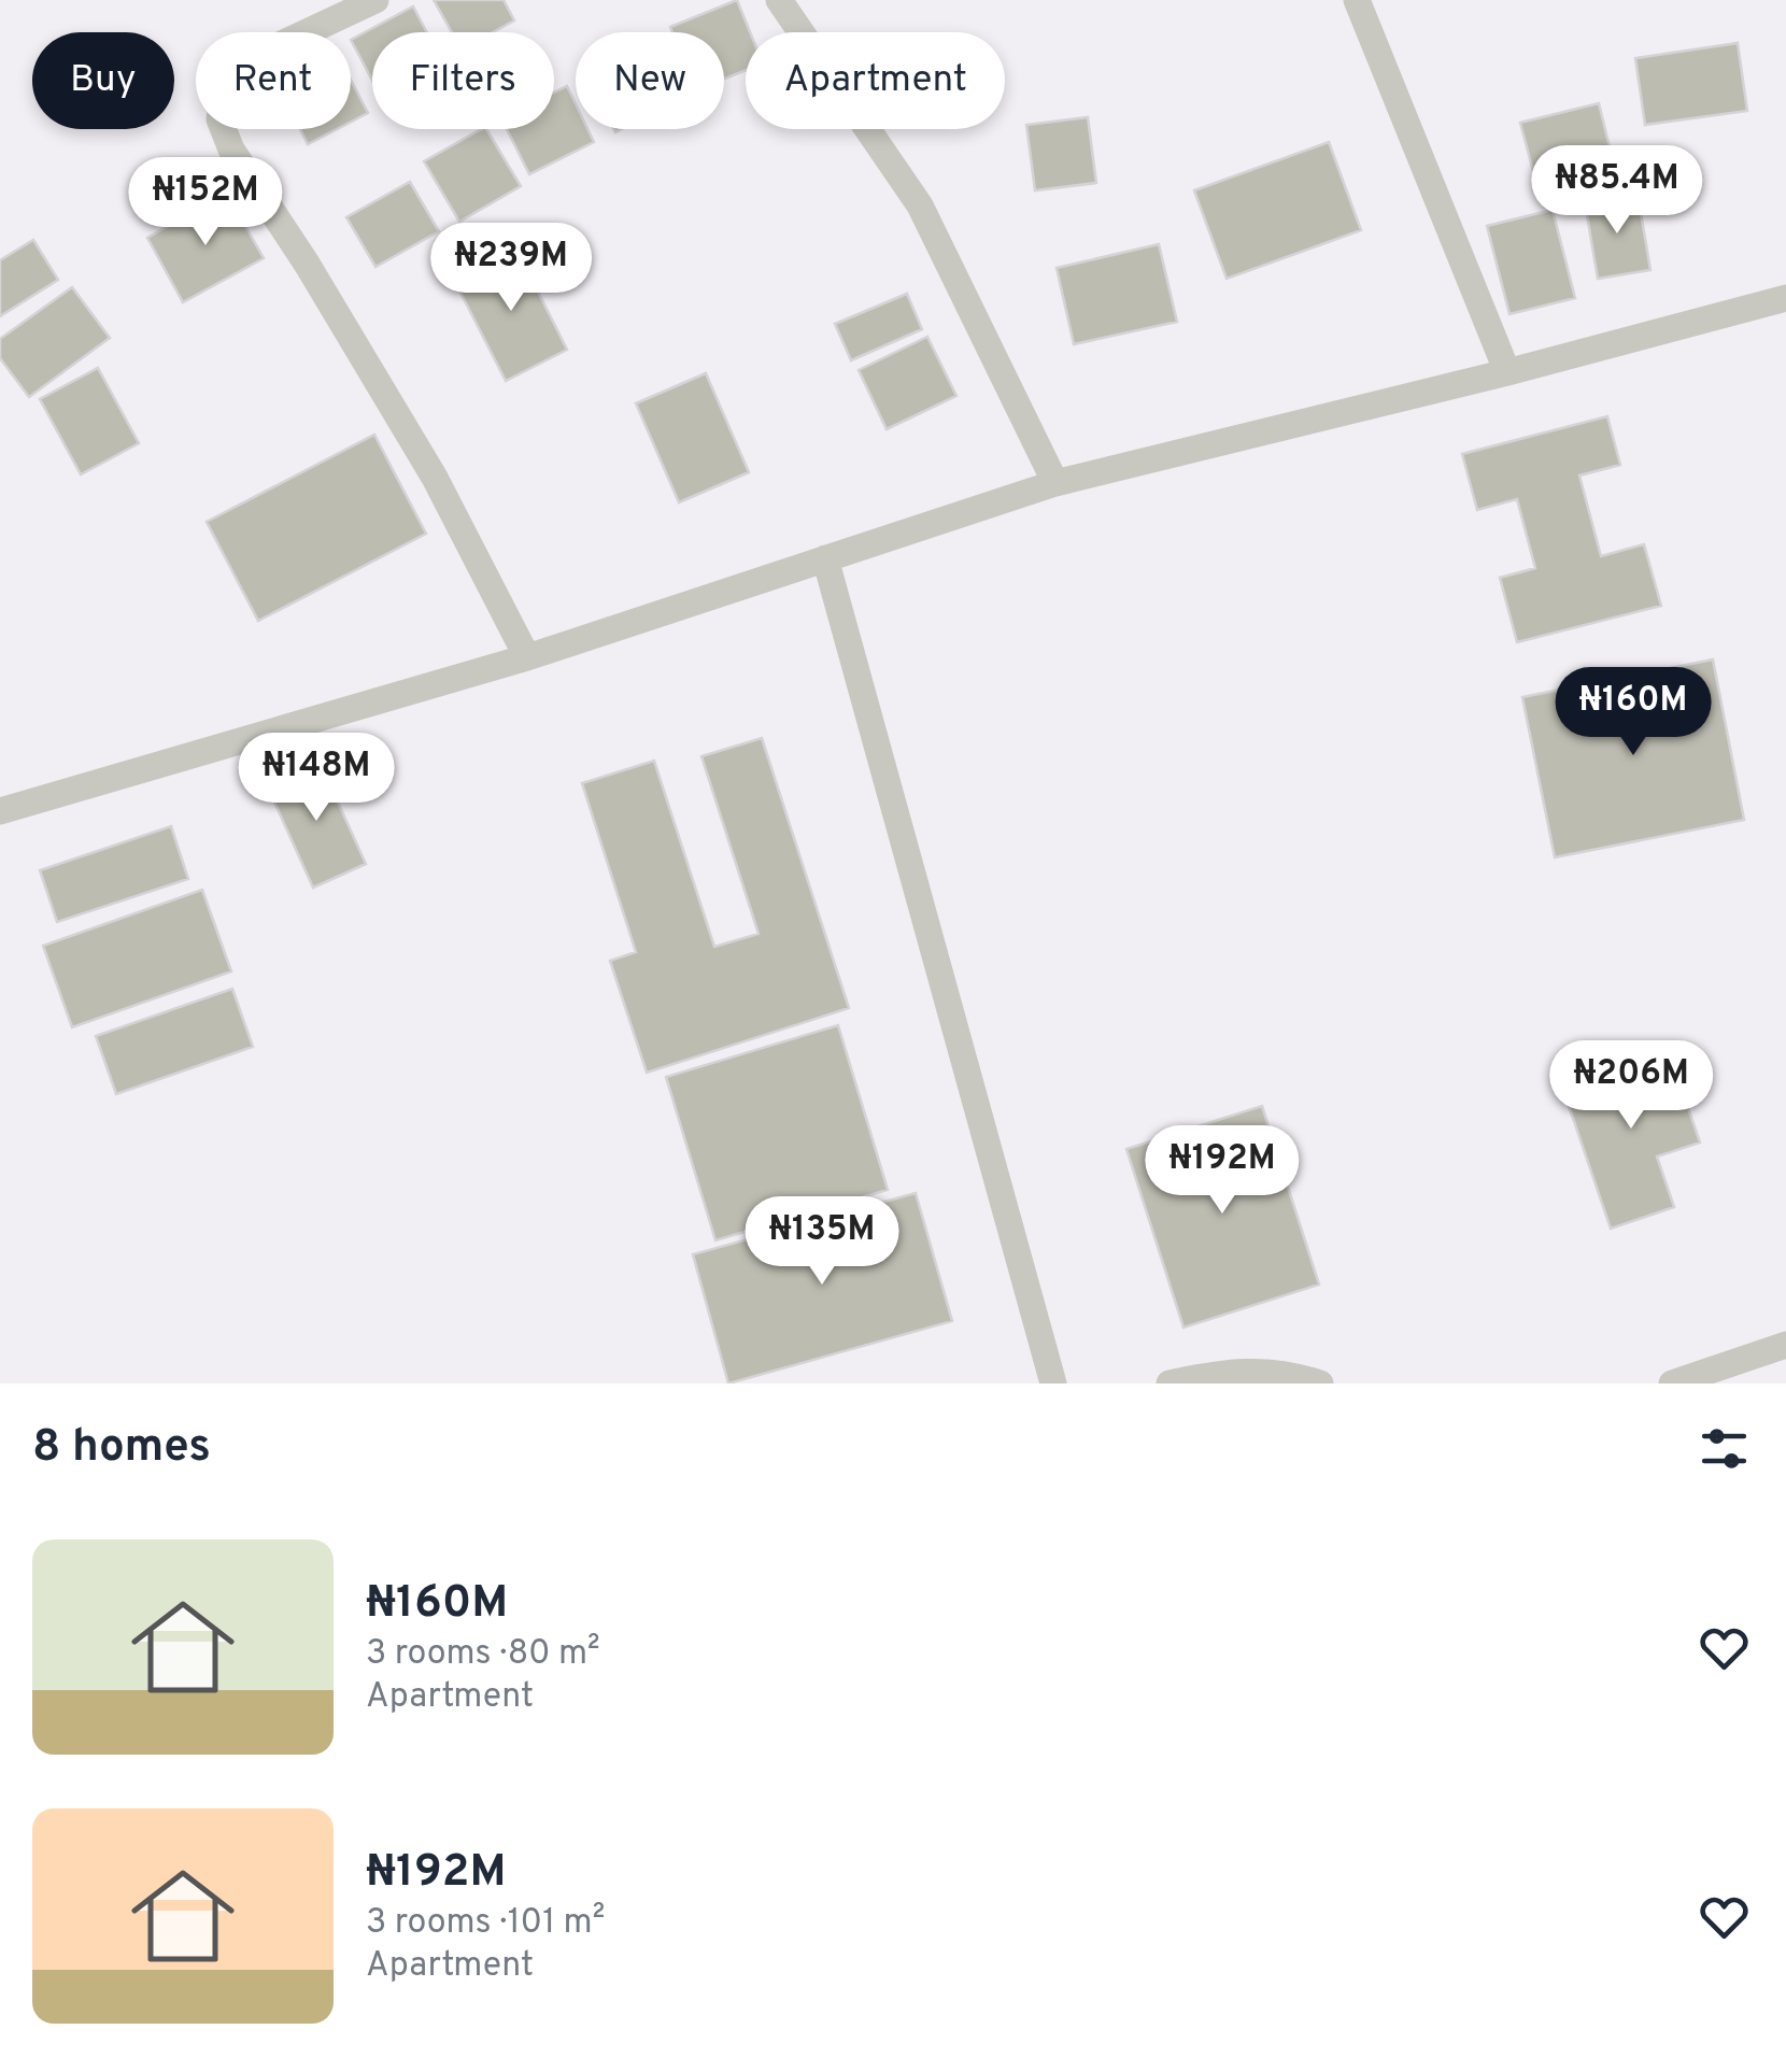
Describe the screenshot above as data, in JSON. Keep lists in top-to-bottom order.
{
  "page": {
    "chip": [
      "Buy",
      "Rent",
      "Filters",
      "New",
      "Apartment"
    ],
    "price": [
      "₦85.4M",
      "₦152M",
      "₦239M",
      "₦160M",
      "₦148M",
      "₦206M",
      "₦192M",
      "₦135M"
    ],
    "heading": "8 homes",
    "list": [
      {
        "name": "₦160M",
        "note": "3 rooms · 80 m² · Apartment"
      },
      {
        "name": "₦192M",
        "note": "3 rooms · 101 m² · Apartment"
      }
    ]
  }
}
